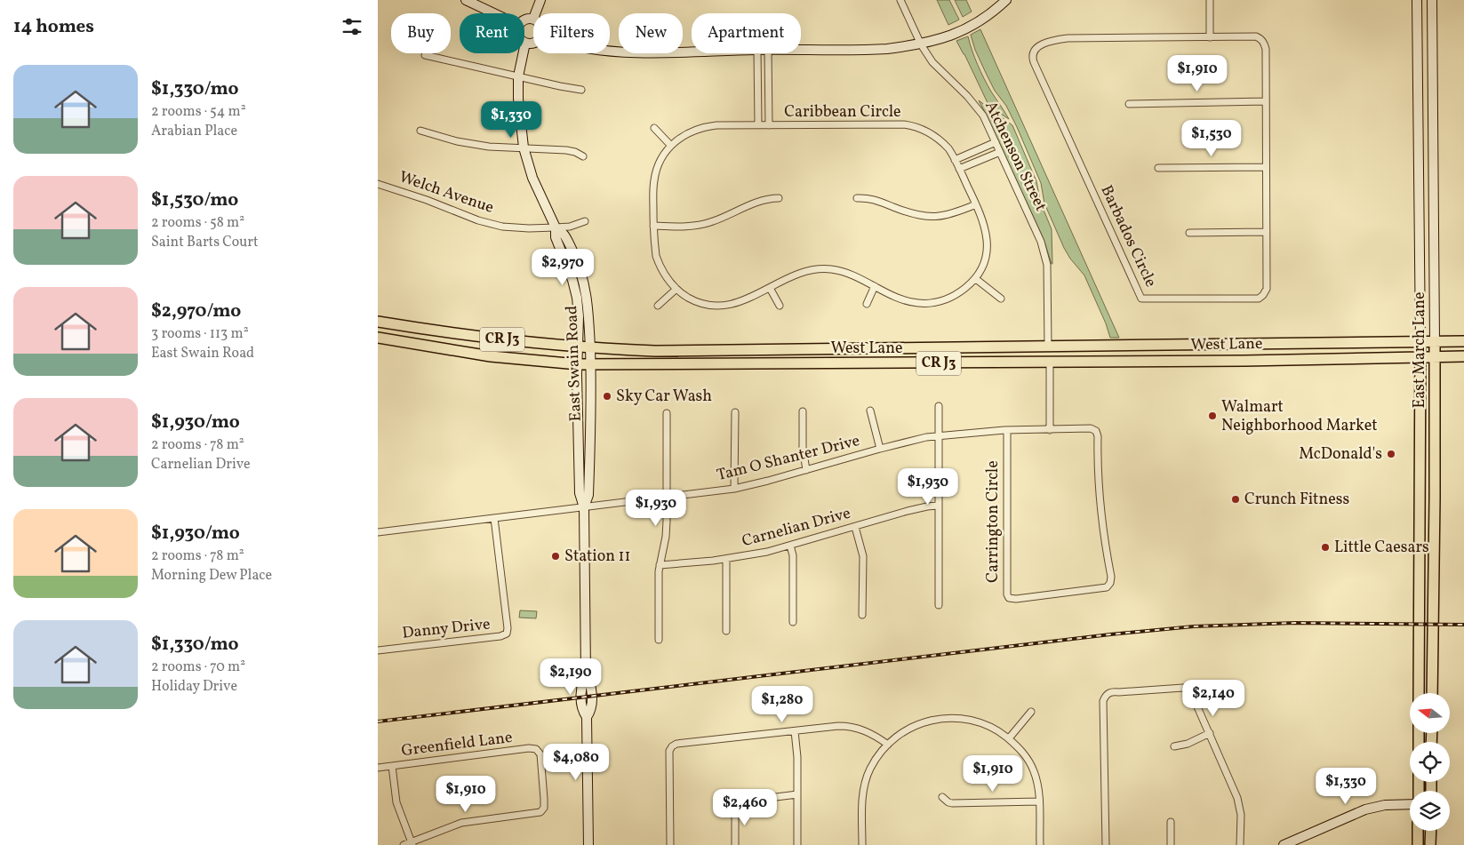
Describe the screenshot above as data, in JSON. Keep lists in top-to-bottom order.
{
  "streets": {
    "main road": [
      "CR J3",
      "West Lane",
      "East March Lane",
      "East Swain Road"
    ],
    "street": [
      "Caribbean Circle",
      "Atchenson Street",
      "Welch Avenue",
      "Barbados Circle",
      "Tam O Shanter Drive",
      "Carrington Circle",
      "Carnelian Drive",
      "Danny Drive",
      "Greenfield Lane"
    ]
  },
  "crossings": [
    ["Atchenson Street", "West Lane"],
    ["Welch Avenue", "East Swain Road"],
    ["West Lane", "East March Lane"],
    ["West Lane", "East Swain Road"],
    ["East Swain Road", "Tam O Shanter Drive"],
    ["Tam O Shanter Drive", "Carrington Circle"],
    ["Tam O Shanter Drive", "Danny Drive"]
  ],
  "places": [
    "Sky Car Wash",
    "Walmart Neighborhood Market",
    "McDonald's",
    "Crunch Fitness",
    "Little Caesars",
    "Station 11"
  ],
  "north": "left",
  "page": {
    "heading": "14 homes",
    "chip": [
      "Buy",
      "Rent",
      "Filters",
      "New",
      "Apartment"
    ],
    "list": [
      {
        "name": "$1,330/mo",
        "note": "2 rooms · 54 m² · Arabian Place"
      },
      {
        "name": "$1,530/mo",
        "note": "2 rooms · 58 m² · Saint Barts Court"
      },
      {
        "name": "$2,970/mo",
        "note": "3 rooms · 113 m² · East Swain Road"
      },
      {
        "name": "$1,930/mo",
        "note": "2 rooms · 78 m² · Carnelian Drive"
      },
      {
        "name": "$1,930/mo",
        "note": "2 rooms · 78 m² · Morning Dew Place"
      },
      {
        "name": "$1,330/mo",
        "note": "2 rooms · 70 m² · Holiday Drive"
      }
    ],
    "price": [
      "$1,910",
      "$1,330",
      "$1,530",
      "$2,970",
      "$1,930",
      "$1,930",
      "$2,190",
      "$2,140",
      "$1,280",
      "$4,080",
      "$1,910",
      "$1,330",
      "$1,910",
      "$2,460"
    ]
  }
}
